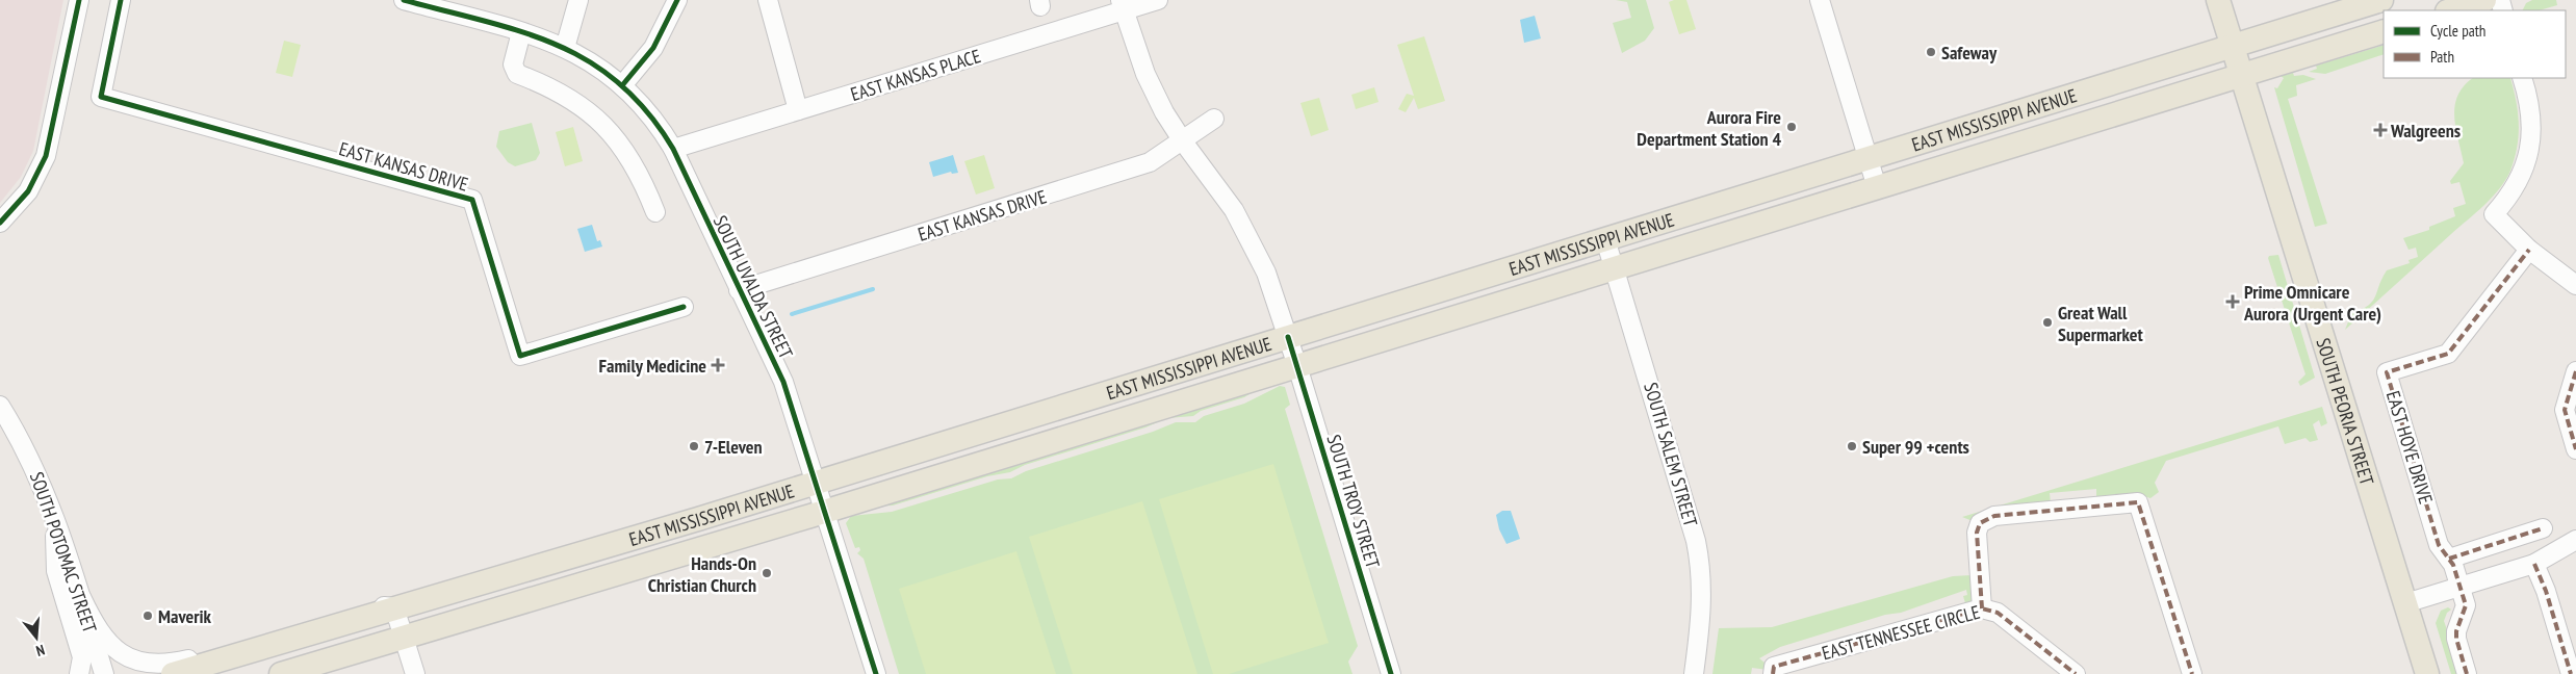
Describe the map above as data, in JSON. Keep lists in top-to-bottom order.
{
  "streets": {
    "main road": ["EAST MISSISSIPPI AVENUE", "SOUTH PEORIA STREET"],
    "street": [
      "EAST KANSAS PLACE",
      "EAST KANSAS DRIVE",
      "SOUTH UVALDA STREET",
      "EAST HOYE DRIVE",
      "SOUTH SALEM STREET",
      "SOUTH TROY STREET",
      "SOUTH POTOMAC STREET",
      "EAST TENNESSEE CIRCLE"
    ]
  },
  "crossings": [
    ["EAST KANSAS PLACE", "SOUTH UVALDA STREET"],
    ["EAST KANSAS PLACE", "SOUTH TROY STREET"],
    ["EAST MISSISSIPPI AVENUE", "SOUTH UVALDA STREET"],
    ["EAST MISSISSIPPI AVENUE", "SOUTH PEORIA STREET"],
    ["EAST MISSISSIPPI AVENUE", "SOUTH SALEM STREET"],
    ["EAST MISSISSIPPI AVENUE", "SOUTH TROY STREET"],
    ["EAST KANSAS DRIVE", "SOUTH UVALDA STREET"],
    ["EAST KANSAS DRIVE", "SOUTH TROY STREET"]
  ],
  "places": {
    "other": [
      "Safeway",
      "Aurora Fire Department Station 4",
      "Great Wall Supermarket",
      "7-Eleven",
      "Super 99 +cents",
      "Hands-On Christian Church",
      "Maverik"
    ],
    "health": ["Walgreens", "Prime Omnicare Aurora (Urgent Care)", "Family Medicine"]
  },
  "legend": ["Cycle path", "Path"],
  "north": "bottom"
}
